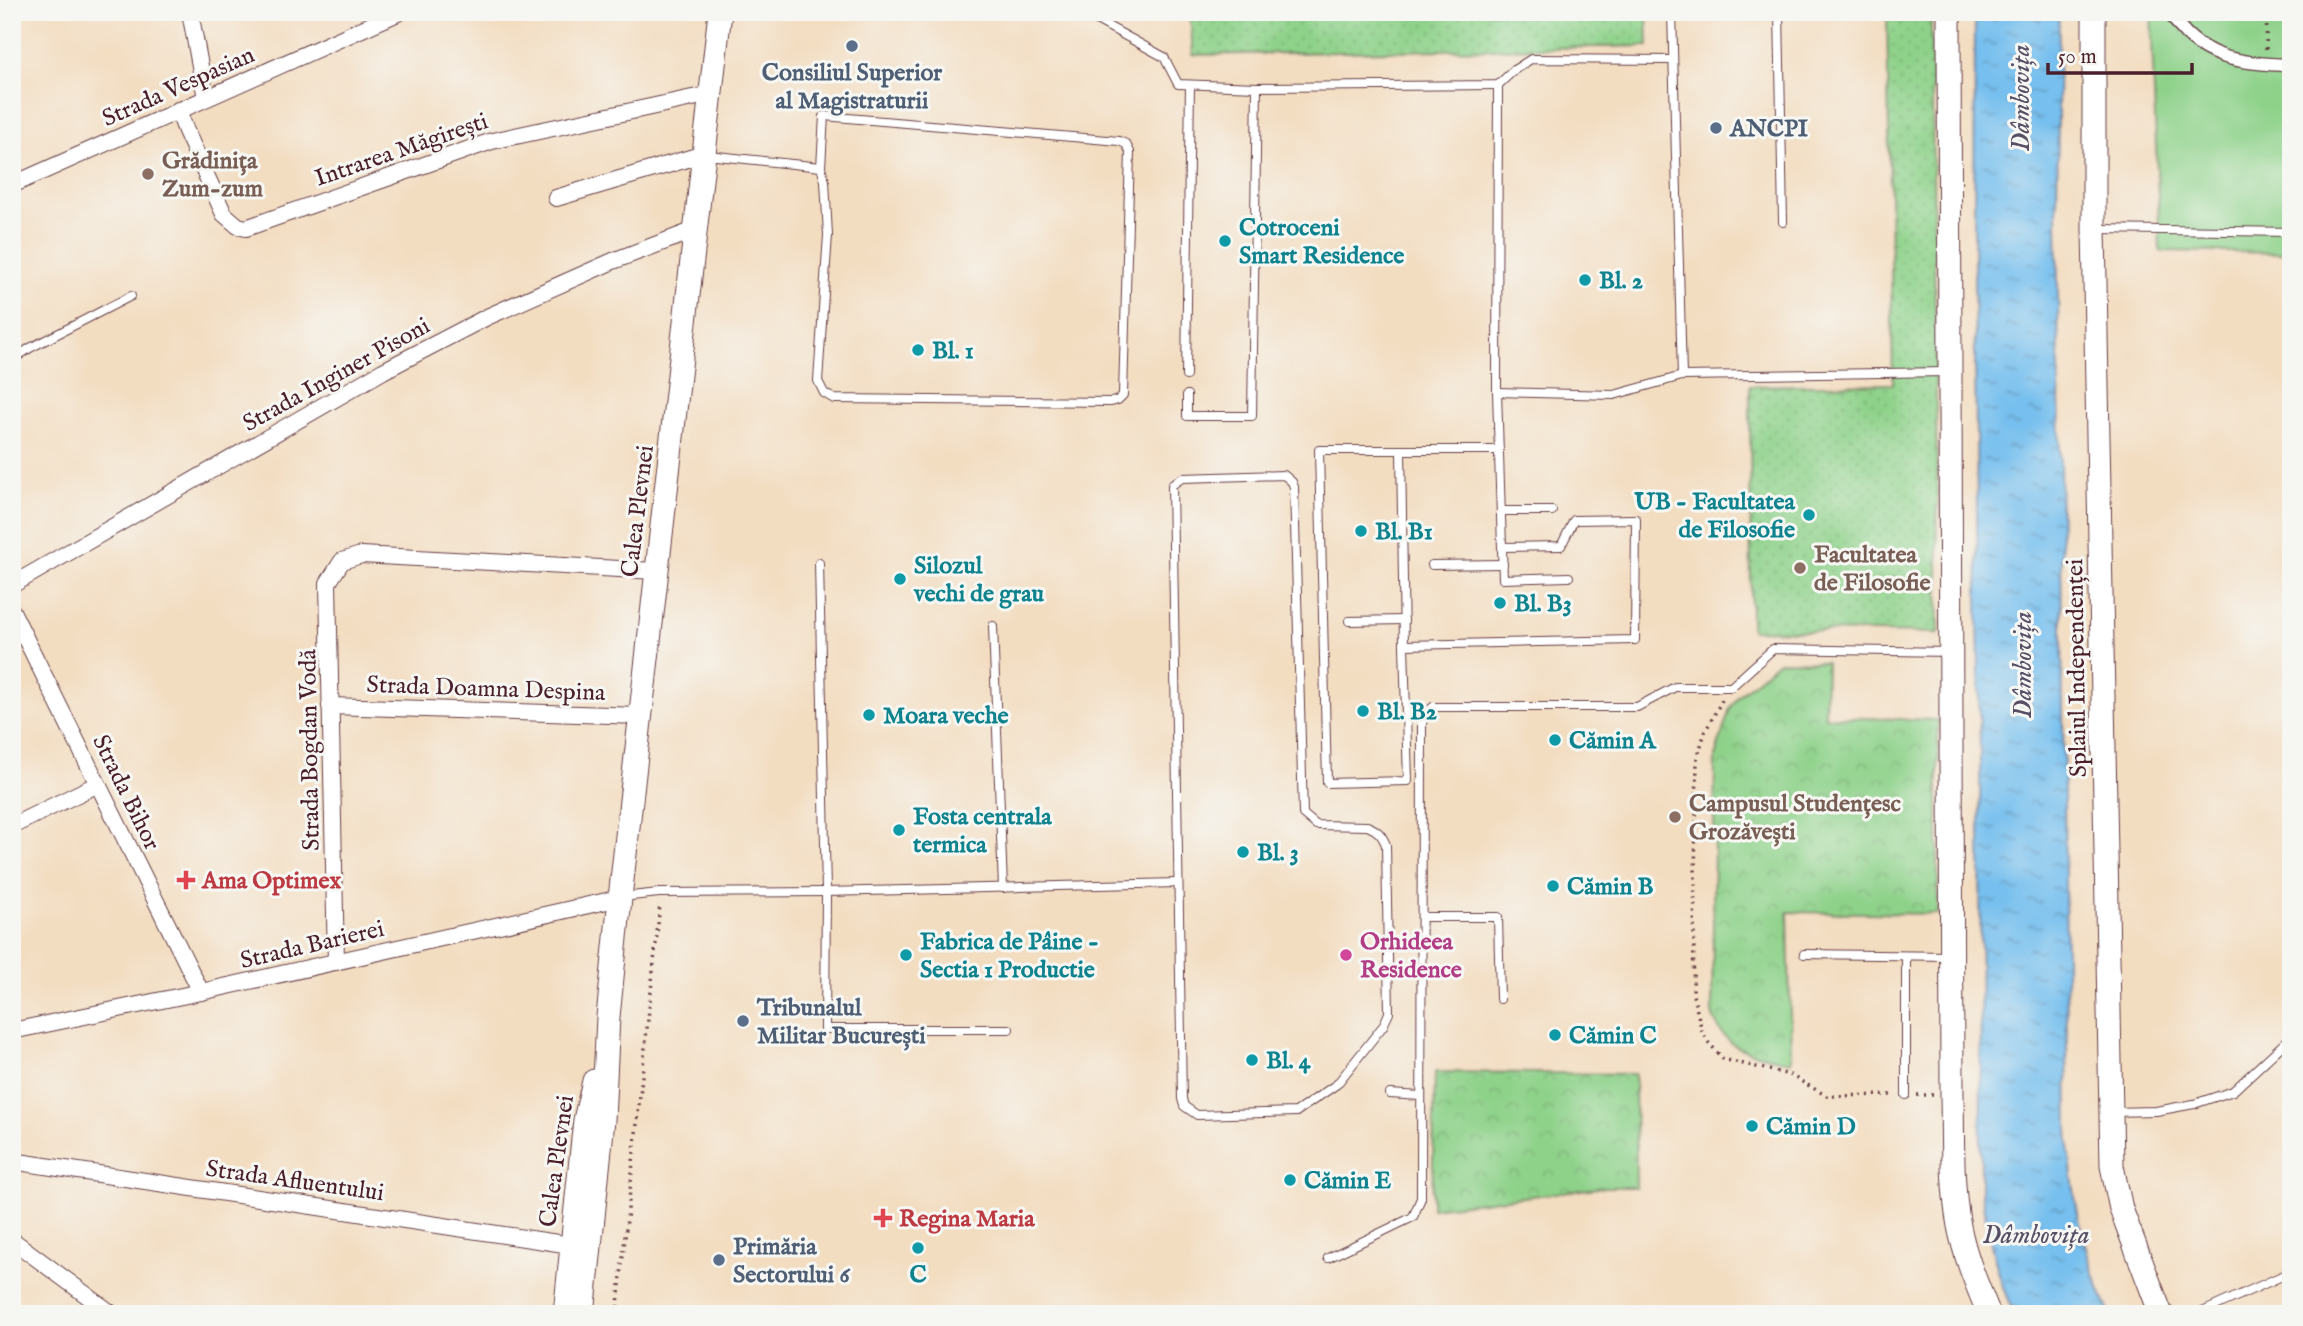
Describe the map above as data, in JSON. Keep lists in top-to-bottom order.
{
  "streets": {
    "main road": ["Calea Plevnei", "Splaiul Independenței"],
    "street": [
      "Strada Vespasian",
      "Intrarea Măgirești",
      "Strada Inginer Pisoni",
      "Strada Doamna Despina",
      "Strada Bogdan Vodă",
      "Strada Bihor",
      "Strada Barierei",
      "Strada Afluentului"
    ]
  },
  "crossings": [
    ["Strada Vespasian", "Intrarea Măgirești"],
    ["Intrarea Măgirești", "Calea Plevnei"],
    ["Strada Inginer Pisoni", "Calea Plevnei"],
    ["Calea Plevnei", "Strada Doamna Despina"],
    ["Calea Plevnei", "Strada Bogdan Vodă"],
    ["Calea Plevnei", "Strada Barierei"],
    ["Calea Plevnei", "Strada Afluentului"],
    ["Strada Doamna Despina", "Strada Bogdan Vodă"],
    ["Strada Bogdan Vodă", "Strada Barierei"],
    ["Strada Bihor", "Strada Barierei"]
  ],
  "water": ["Dâmbovița"],
  "places": {
    "other": [
      "Consiliul Superior al Magistraturii",
      "ANCPI",
      "Grădinița Zum-zum",
      "Cotroceni Smart Residence",
      "Bl. 2",
      "Bl. 1",
      "UB - Facultatea de Filosofie",
      "Bl. B1",
      "Facultatea de Filosofie",
      "Silozul vechi de grau",
      "Bl. B3",
      "Bl. B2",
      "Moara veche",
      "Cămin A",
      "Campusul Studențesc Grozăvești",
      "Fosta centrala termica",
      "Bl. 3",
      "Cămin B",
      "Fabrica de Pâine - Sectia 1 Productie",
      "Orhideea Residence",
      "Tribunalul Militar București",
      "Cămin C",
      "Bl. 4",
      "Cămin D",
      "Cămin E",
      "C",
      "Primăria Sectorului 6"
    ],
    "health": ["Ama Optimex", "Regina Maria"]
  },
  "scale_bar": "50 m"
}
